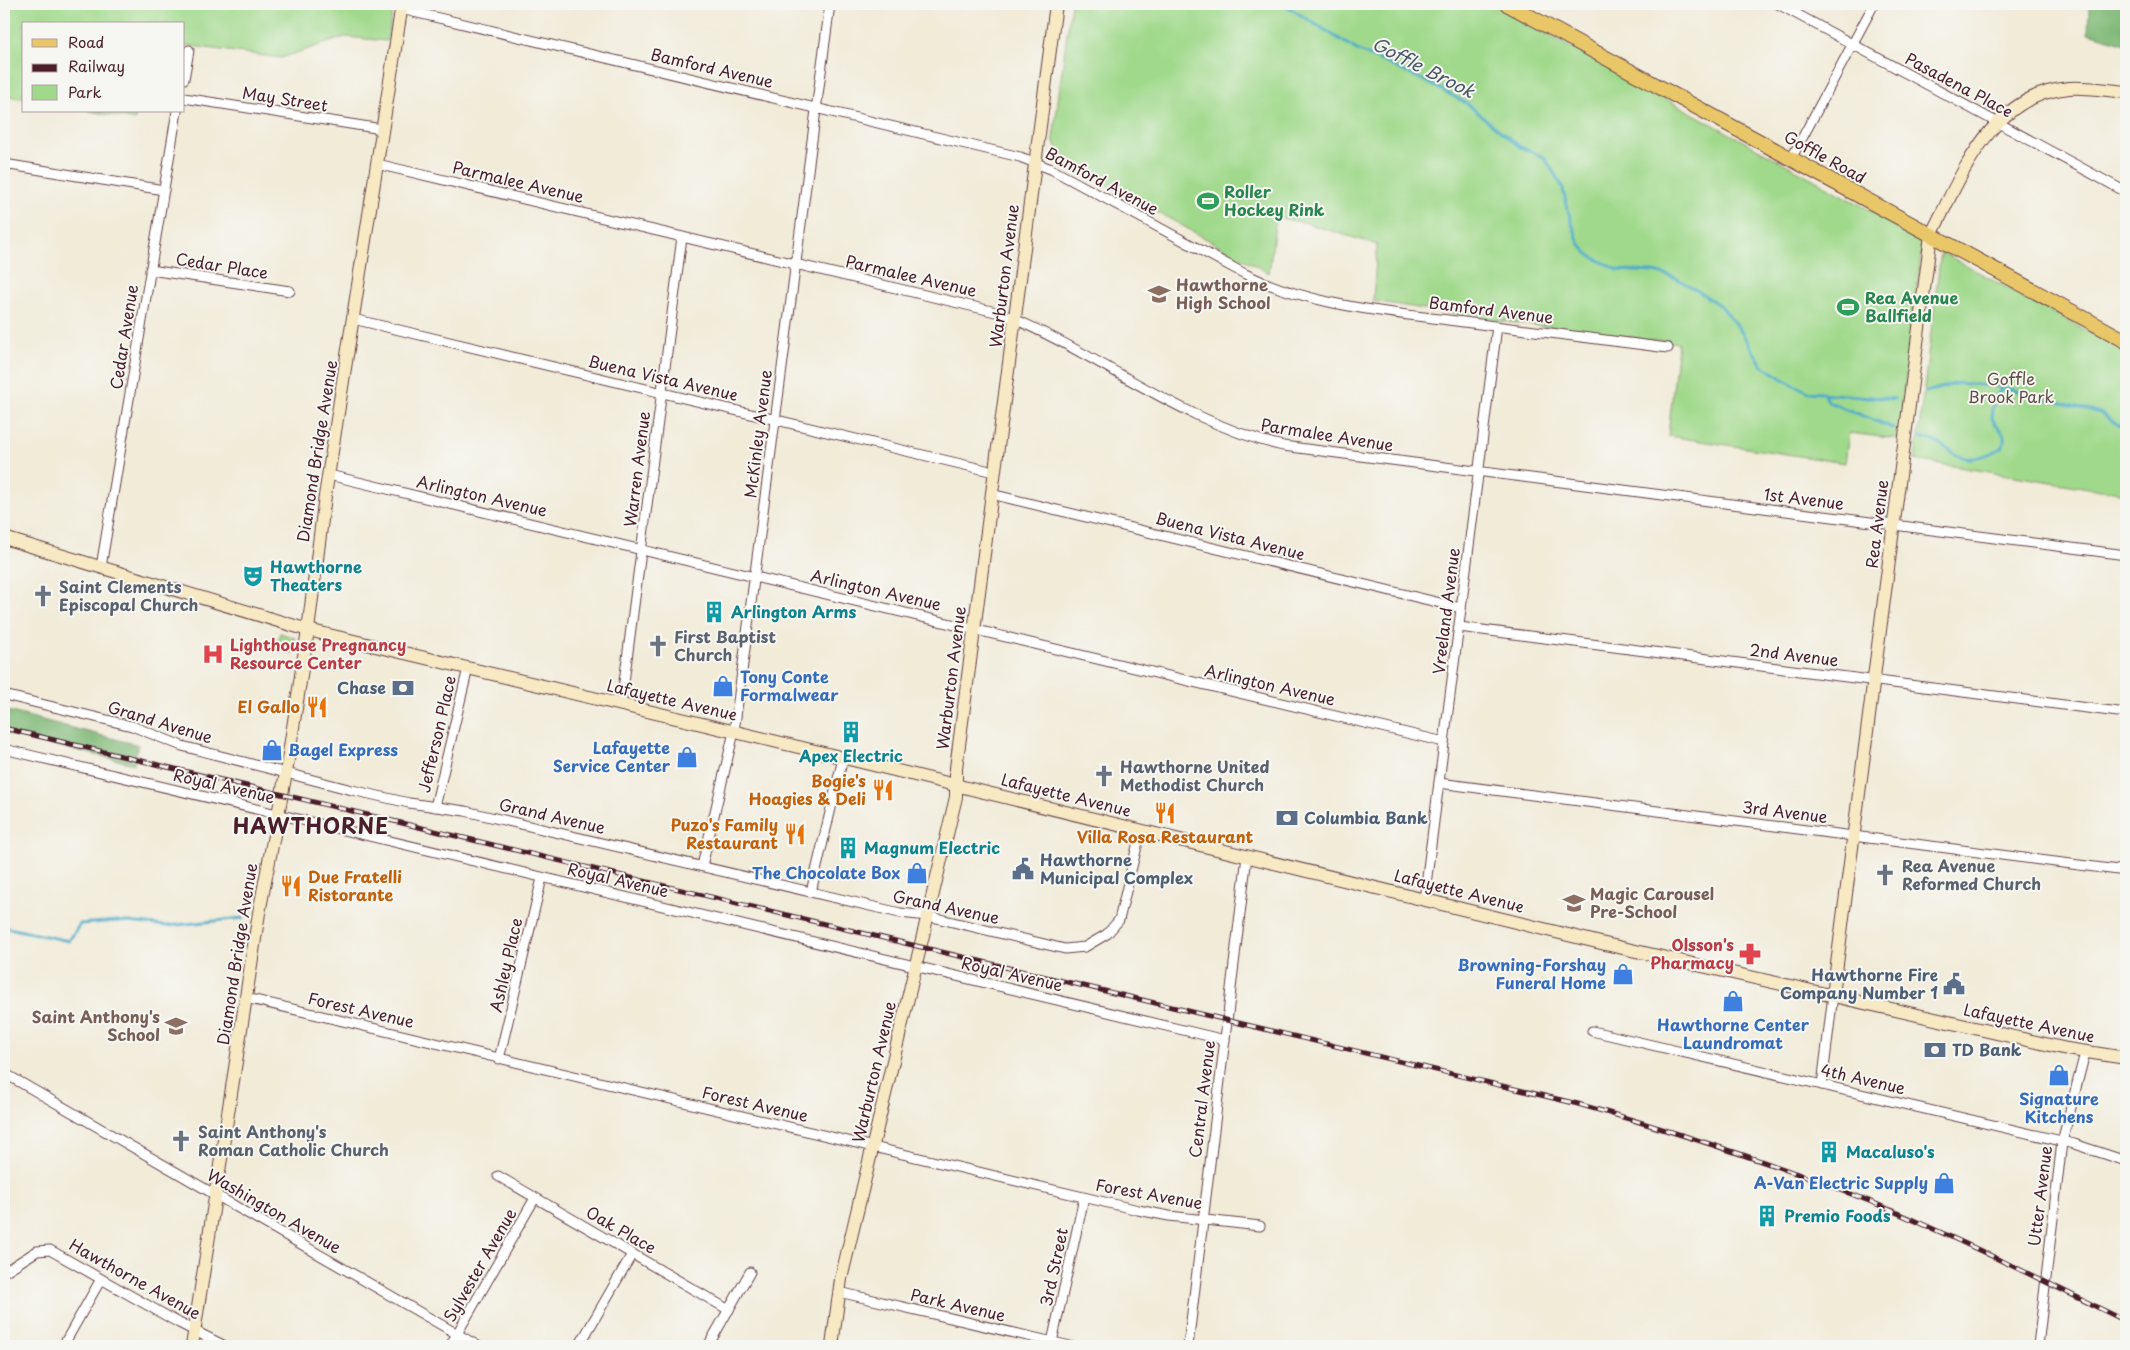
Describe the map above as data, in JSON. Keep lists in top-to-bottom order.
{
  "streets": {
    "main road": ["Goffle Road"],
    "street": [
      "Bamford Avenue",
      "Pasadena Place",
      "May Street",
      "Parmalee Avenue",
      "Cedar Place",
      "Warburton Avenue",
      "Cedar Avenue",
      "Buena Vista Avenue",
      "McKinley Avenue",
      "Diamond Bridge Avenue",
      "Warren Avenue",
      "Arlington Avenue",
      "1st Avenue",
      "Rea Avenue",
      "Vreeland Avenue",
      "2nd Avenue",
      "Lafayette Avenue",
      "Grand Avenue",
      "Jefferson Place",
      "Royal Avenue",
      "3rd Avenue",
      "Ashley Place",
      "Forest Avenue",
      "4th Avenue",
      "Central Avenue",
      "Utter Avenue",
      "Washington Avenue",
      "Oak Place",
      "Sylvester Avenue",
      "3rd Street",
      "Hawthorne Avenue",
      "Park Avenue"
    ]
  },
  "crossings": [
    ["Bamford Avenue", "Warburton Avenue"],
    ["Bamford Avenue", "McKinley Avenue"],
    ["Bamford Avenue", "Diamond Bridge Avenue"],
    ["Bamford Avenue", "Vreeland Avenue"],
    ["Pasadena Place", "Rea Avenue"],
    ["May Street", "Diamond Bridge Avenue"],
    ["Goffle Road", "Rea Avenue"],
    ["Parmalee Avenue", "Warburton Avenue"],
    ["Parmalee Avenue", "McKinley Avenue"],
    ["Parmalee Avenue", "Diamond Bridge Avenue"],
    ["Parmalee Avenue", "Warren Avenue"],
    ["Parmalee Avenue", "1st Avenue"],
    ["Parmalee Avenue", "Vreeland Avenue"],
    ["Cedar Place", "Cedar Avenue"],
    ["Warburton Avenue", "Buena Vista Avenue"],
    ["Warburton Avenue", "Arlington Avenue"],
    ["Warburton Avenue", "Lafayette Avenue"],
    ["Warburton Avenue", "Grand Avenue"],
    ["Warburton Avenue", "Royal Avenue"],
    ["Warburton Avenue", "Forest Avenue"],
    ["Warburton Avenue", "Park Avenue"],
    ["Cedar Avenue", "Lafayette Avenue"],
    ["Buena Vista Avenue", "McKinley Avenue"],
    ["Buena Vista Avenue", "Diamond Bridge Avenue"],
    ["Buena Vista Avenue", "Warren Avenue"],
    ["Buena Vista Avenue", "Vreeland Avenue"],
    ["McKinley Avenue", "Arlington Avenue"],
    ["McKinley Avenue", "Lafayette Avenue"],
    ["McKinley Avenue", "Grand Avenue"],
    ["Diamond Bridge Avenue", "Arlington Avenue"],
    ["Diamond Bridge Avenue", "Lafayette Avenue"],
    ["Diamond Bridge Avenue", "Grand Avenue"],
    ["Diamond Bridge Avenue", "Royal Avenue"],
    ["Diamond Bridge Avenue", "Forest Avenue"],
    ["Diamond Bridge Avenue", "Washington Avenue"],
    ["Diamond Bridge Avenue", "Hawthorne Avenue"],
    ["Warren Avenue", "Arlington Avenue"],
    ["Warren Avenue", "Lafayette Avenue"],
    ["Arlington Avenue", "Vreeland Avenue"],
    ["1st Avenue", "Rea Avenue"],
    ["1st Avenue", "Vreeland Avenue"],
    ["Rea Avenue", "2nd Avenue"],
    ["Rea Avenue", "Lafayette Avenue"],
    ["Rea Avenue", "3rd Avenue"],
    ["Rea Avenue", "4th Avenue"],
    ["Vreeland Avenue", "2nd Avenue"],
    ["Vreeland Avenue", "Lafayette Avenue"],
    ["Vreeland Avenue", "3rd Avenue"],
    ["Lafayette Avenue", "Grand Avenue"],
    ["Lafayette Avenue", "Jefferson Place"],
    ["Lafayette Avenue", "Central Avenue"],
    ["Lafayette Avenue", "Utter Avenue"],
    ["Grand Avenue", "Jefferson Place"],
    ["Royal Avenue", "Ashley Place"],
    ["Royal Avenue", "Central Avenue"],
    ["Ashley Place", "Forest Avenue"],
    ["Forest Avenue", "Central Avenue"],
    ["Forest Avenue", "3rd Street"],
    ["4th Avenue", "Utter Avenue"],
    ["Washington Avenue", "Sylvester Avenue"],
    ["Oak Place", "Sylvester Avenue"],
    ["3rd Street", "Park Avenue"]
  ],
  "districts": ["HAWTHORNE"],
  "water": ["Goffle Brook"],
  "parks": ["Goffle Brook Park"],
  "places": {
    "sports": ["Roller Hockey Rink", "Rea Avenue Ballfield"],
    "school or university": ["Hawthorne High School", "Magic Carousel Pre-School", "Saint Anthony's School"],
    "theatre": ["Hawthorne Theaters"],
    "church": [
      "Saint Clements Episcopal Church",
      "First Baptist Church",
      "Hawthorne United Methodist Church",
      "Rea Avenue Reformed Church",
      "Saint Anthony's Roman Catholic Church"
    ],
    "building": [
      "Arlington Arms",
      "Apex Electric",
      "Magnum Electric",
      "Macaluso's",
      "Premio Foods"
    ],
    "hospital": ["Lighthouse Pregnancy Resource Center"],
    "shop": [
      "Tony Conte Formalwear",
      "Bagel Express",
      "Lafayette Service Center",
      "The Chocolate Box",
      "Browning-Forshay Funeral Home",
      "Hawthorne Center Laundromat",
      "Signature Kitchens",
      "A-Van Electric Supply"
    ],
    "bank": ["Chase", "Columbia Bank", "TD Bank"],
    "restaurant": [
      "El Gallo",
      "Bogie's Hoagies & Deli",
      "Villa Rosa Restaurant",
      "Puzo's Family Restaurant",
      "Due Fratelli Ristorante"
    ],
    "public building": ["Hawthorne Municipal Complex", "Hawthorne Fire Company Number 1"],
    "pharmacy": ["Olsson's Pharmacy"]
  },
  "legend": ["Road", "Railway", "Park"]
}
